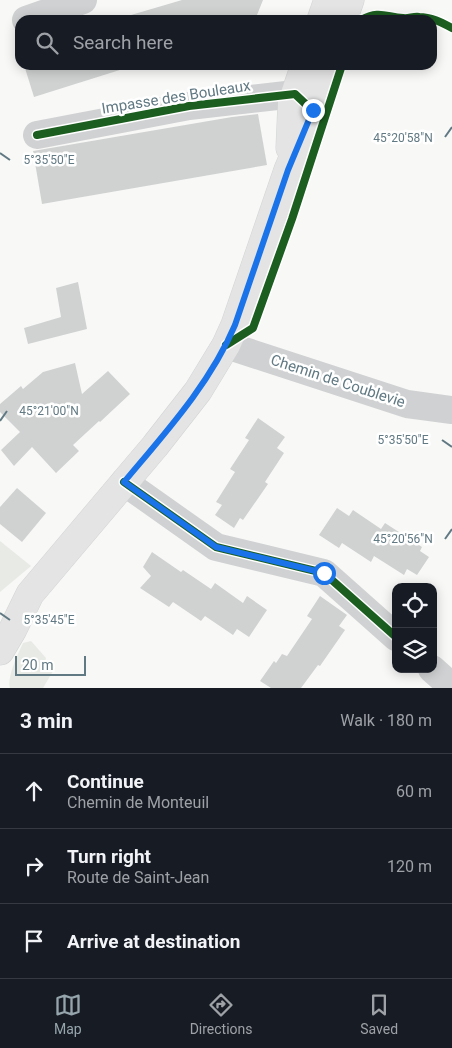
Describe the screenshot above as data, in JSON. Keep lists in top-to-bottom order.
{
  "streets": {
    "street": ["Impasse des Bouleaux", "Chemin de Coublevie"]
  },
  "scale_bar": "20 m",
  "page": {
    "search": "Search here",
    "scale": "20 m",
    "heading": ["3 min", "Walk · 180 m"],
    "list": [
      ["Continue", "Chemin de Monteuil", "60 m"],
      ["Turn right", "Route de Saint-Jean", "120 m"],
      "Arrive at destination"
    ],
    "nav": ["Map", "Directions", "Saved"]
  },
  "coordinates": [
    "45°20'58\"N",
    "5°35'50\"E",
    "45°21'00\"N",
    "45°20'56\"N",
    "5°35'45\"E"
  ]
}
